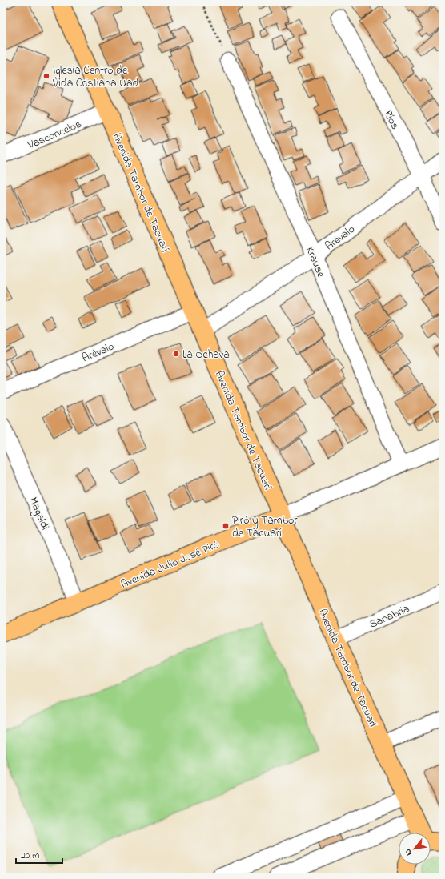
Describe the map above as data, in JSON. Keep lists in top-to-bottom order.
{
  "streets": {
    "main road": ["Avenida Tambor de Tacuarí", "Avenida Julio José Piró"],
    "street": [
      "Ríos",
      "Vasconcelos",
      "Arévalo",
      "Krause",
      "Magaldi",
      "Sanabria"
    ]
  },
  "crossings": [
    ["Ríos", "Arévalo"],
    ["Vasconcelos", "Avenida Tambor de Tacuarí"],
    ["Avenida Tambor de Tacuarí", "Arévalo"],
    ["Avenida Tambor de Tacuarí", "Avenida Julio José Piró"],
    ["Avenida Tambor de Tacuarí", "Sanabria"],
    ["Arévalo", "Krause"],
    ["Krause", "Avenida Julio José Piró"],
    ["Magaldi", "Avenida Julio José Piró"]
  ],
  "places": {
    "other": ["Iglesia Centro de Vida Cristiana Uad", "La Ochava"],
    "transit": ["Piró y Tambor de Tacuarí"]
  },
  "scale_bar": "20 m",
  "north": "bottom left"
}
